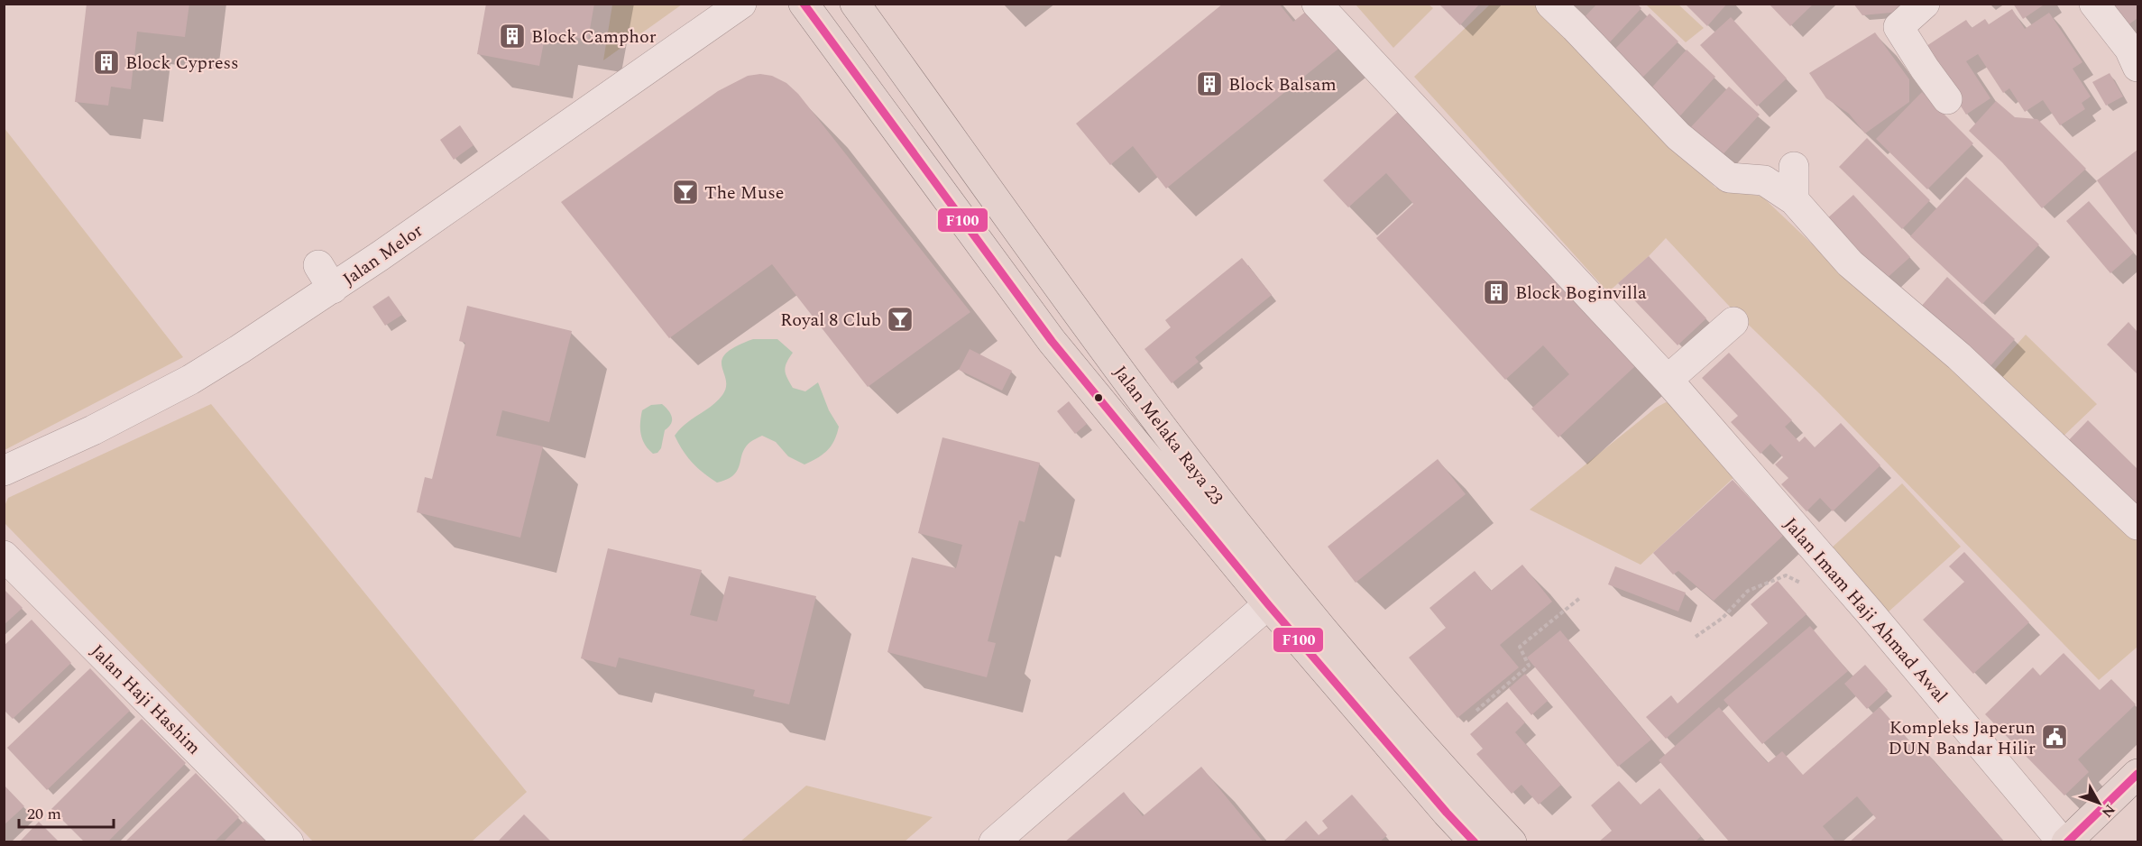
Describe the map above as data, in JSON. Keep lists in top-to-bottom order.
{
  "streets": {
    "main road": ["Jalan Melaka Raya 23"],
    "street": ["Jalan Melor", "Jalan Imam Haji Ahmad Awal", "Jalan Haji Hashim"]
  },
  "places": {
    "building": [
      "Block Camphor",
      "Block Cypress",
      "Block Balsam",
      "Block Boginvilla"
    ],
    "bar": ["The Muse", "Royal 8 Club"],
    "public building": ["Kompleks Japerun DUN Bandar Hilir"]
  },
  "lines": ["transit line F100"],
  "scale_bar": "20 m",
  "north": "bottom right"
}
